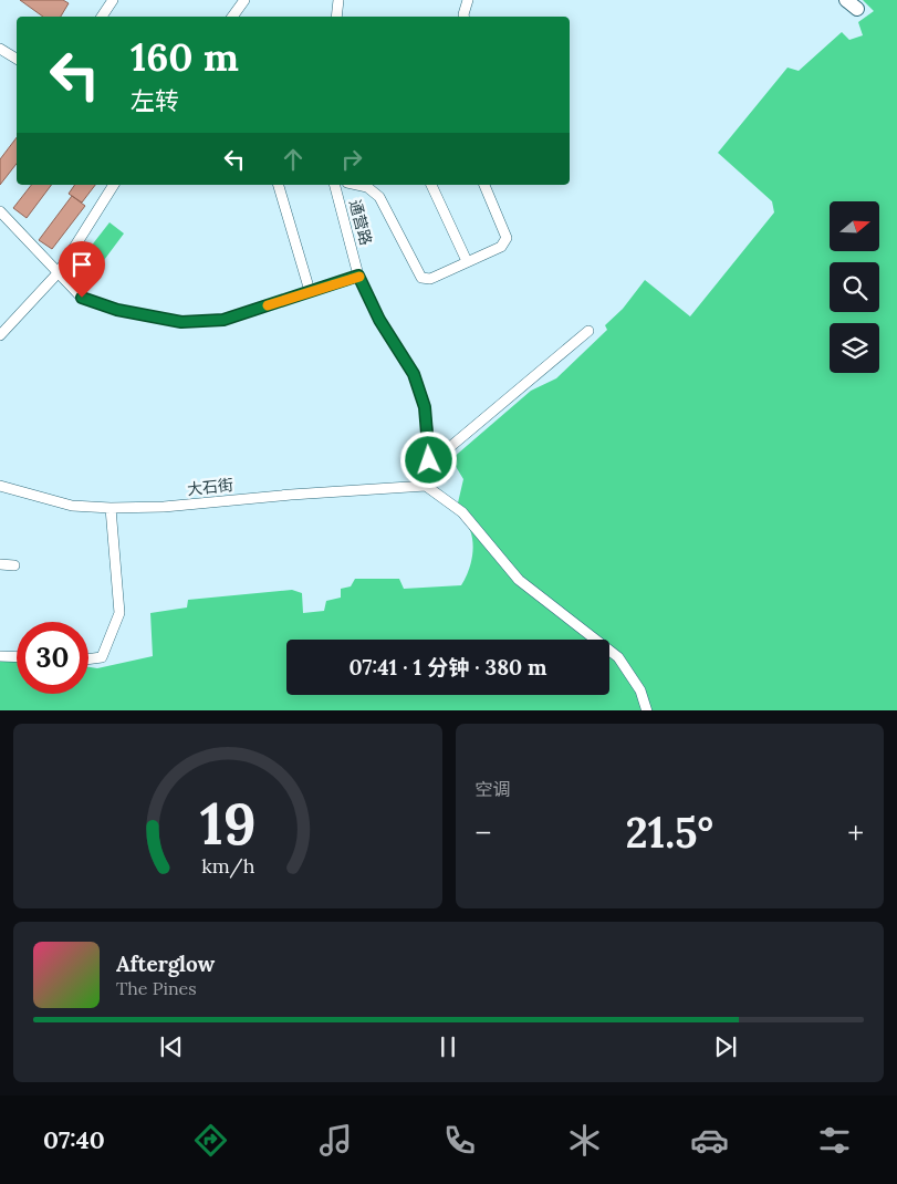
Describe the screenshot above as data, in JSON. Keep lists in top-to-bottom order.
{
  "streets": {
    "street": ["通营路", "大石街"]
  },
  "crossings": [
    ["通营路", "大石街"]
  ],
  "north": "right",
  "page": {
    "turn": ["160 m", "左转"],
    "limit": "30",
    "trip": "07:41 · 1 分钟 · 380 m",
    "tile": "空调",
    "heat": ["−", "21.5°", "+"],
    "song": ["Afterglow", "The Pines"],
    "tabs": "07:40",
    "gauge": ["19", "km/h"]
  }
}
